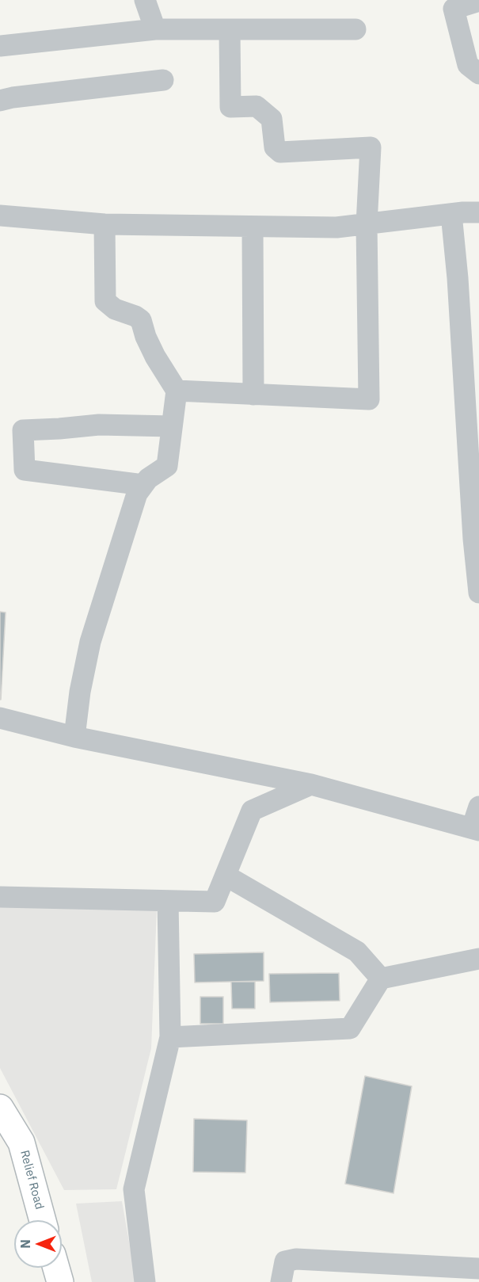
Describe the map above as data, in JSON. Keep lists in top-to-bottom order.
{
  "streets": {
    "main road": ["Relief Road"]
  },
  "north": "left"
}
